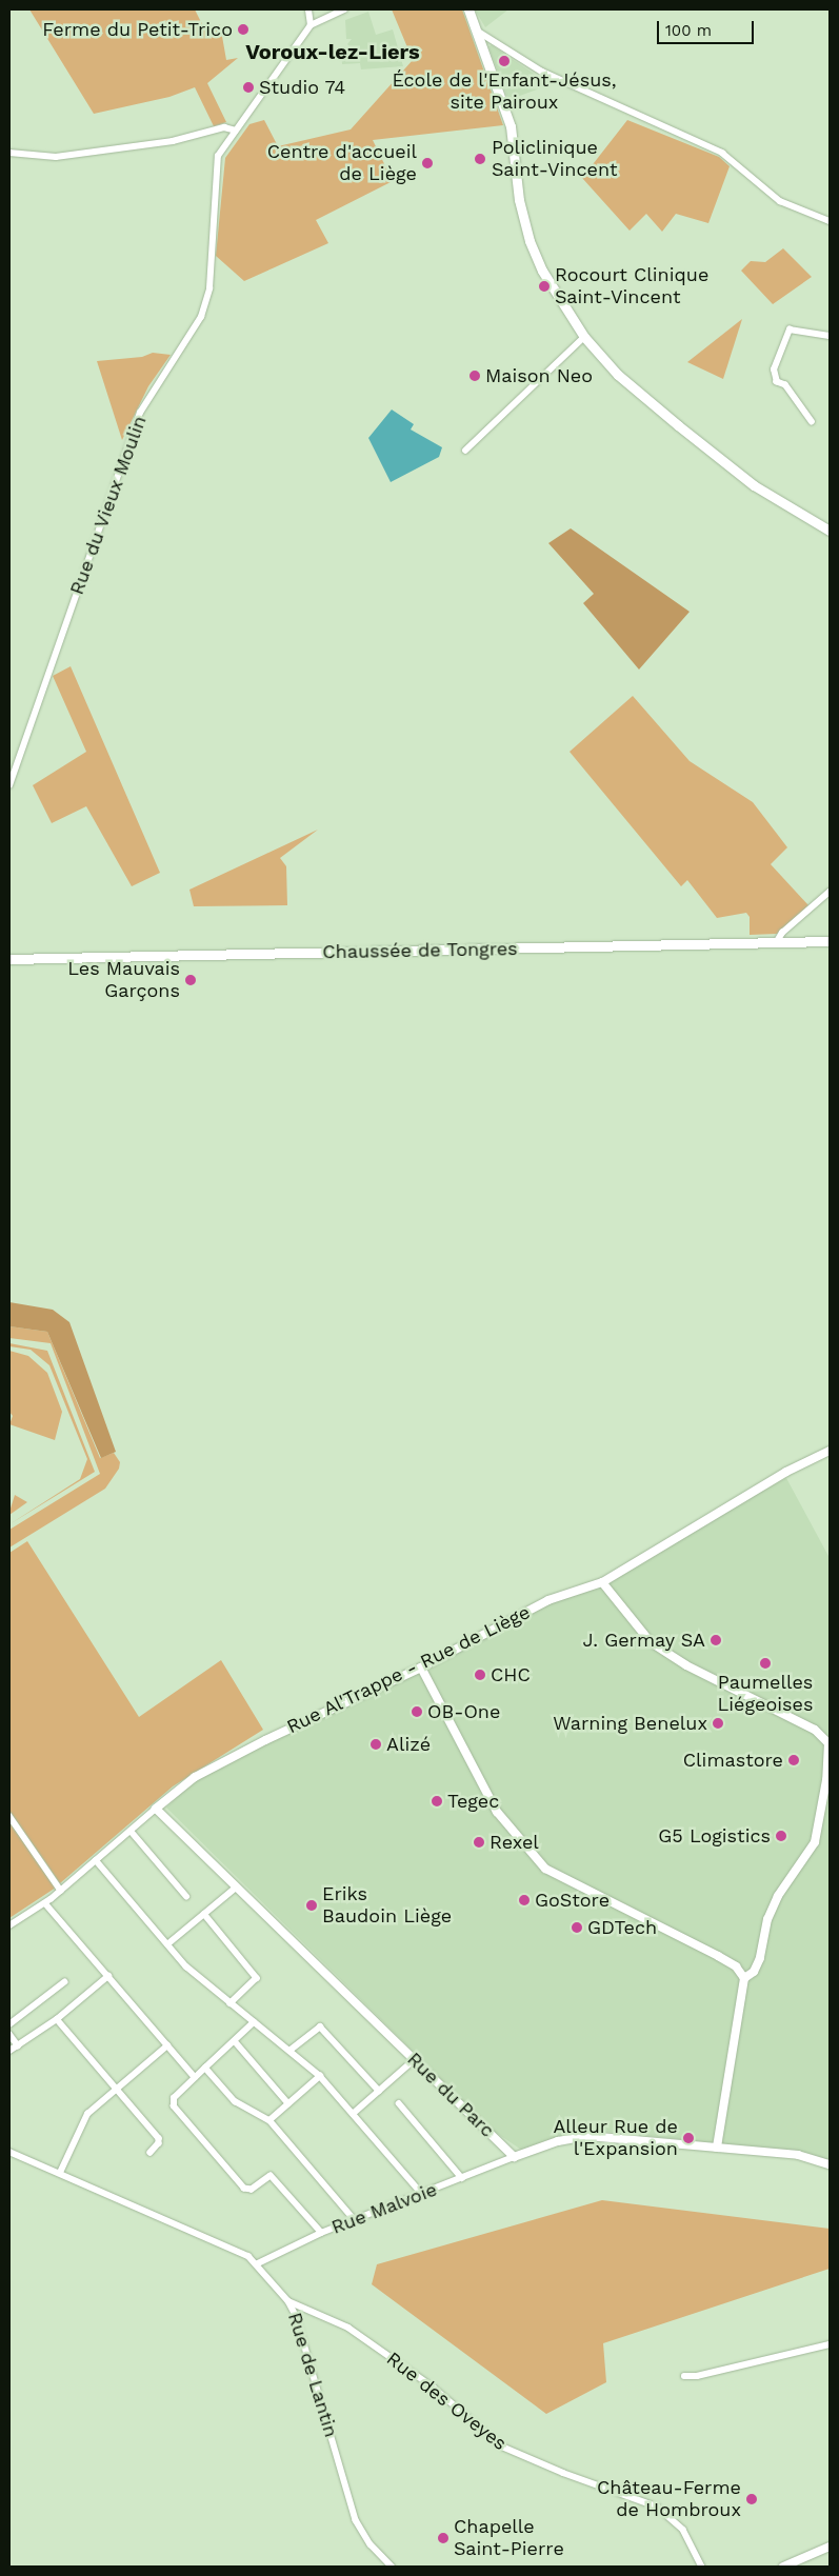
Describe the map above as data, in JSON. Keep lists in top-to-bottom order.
{
  "streets": {
    "main road": ["Chaussée de Tongres"],
    "street": [
      "Rue du Vieux Moulin",
      "Rue Al'Trappe - Rue de Liège",
      "Rue du Parc",
      "Rue Malvoie",
      "Rue de Lantin",
      "Rue des Oveyes"
    ]
  },
  "crossings": [
    ["Rue Al'Trappe - Rue de Liège", "Rue du Parc"],
    ["Rue du Parc", "Rue Malvoie"],
    ["Rue Malvoie", "Rue de Lantin"],
    ["Rue de Lantin", "Rue des Oveyes"]
  ],
  "districts": ["Voroux-lez-Liers"],
  "places": [
    "Ferme du Petit-Trico",
    "École de l'Enfant-Jésus, site Pairoux",
    "Studio 74",
    "Policlinique Saint-Vincent",
    "Centre d'accueil de Liège",
    "Rocourt Clinique Saint-Vincent",
    "Maison Neo",
    "Les Mauvais Garçons",
    "J. Germay SA",
    "Paumelles Liégeoises",
    "CHC",
    "OB-One",
    "Warning Benelux",
    "Alizé",
    "Climastore",
    "Tegec",
    "G5 Logistics",
    "Rexel",
    "GoStore",
    "Eriks Baudoin Liège",
    "GDTech",
    "Alleur Rue de l'Expansion",
    "Château-Ferme de Hombroux",
    "Chapelle Saint-Pierre"
  ],
  "scale_bar": "100 m"
}
